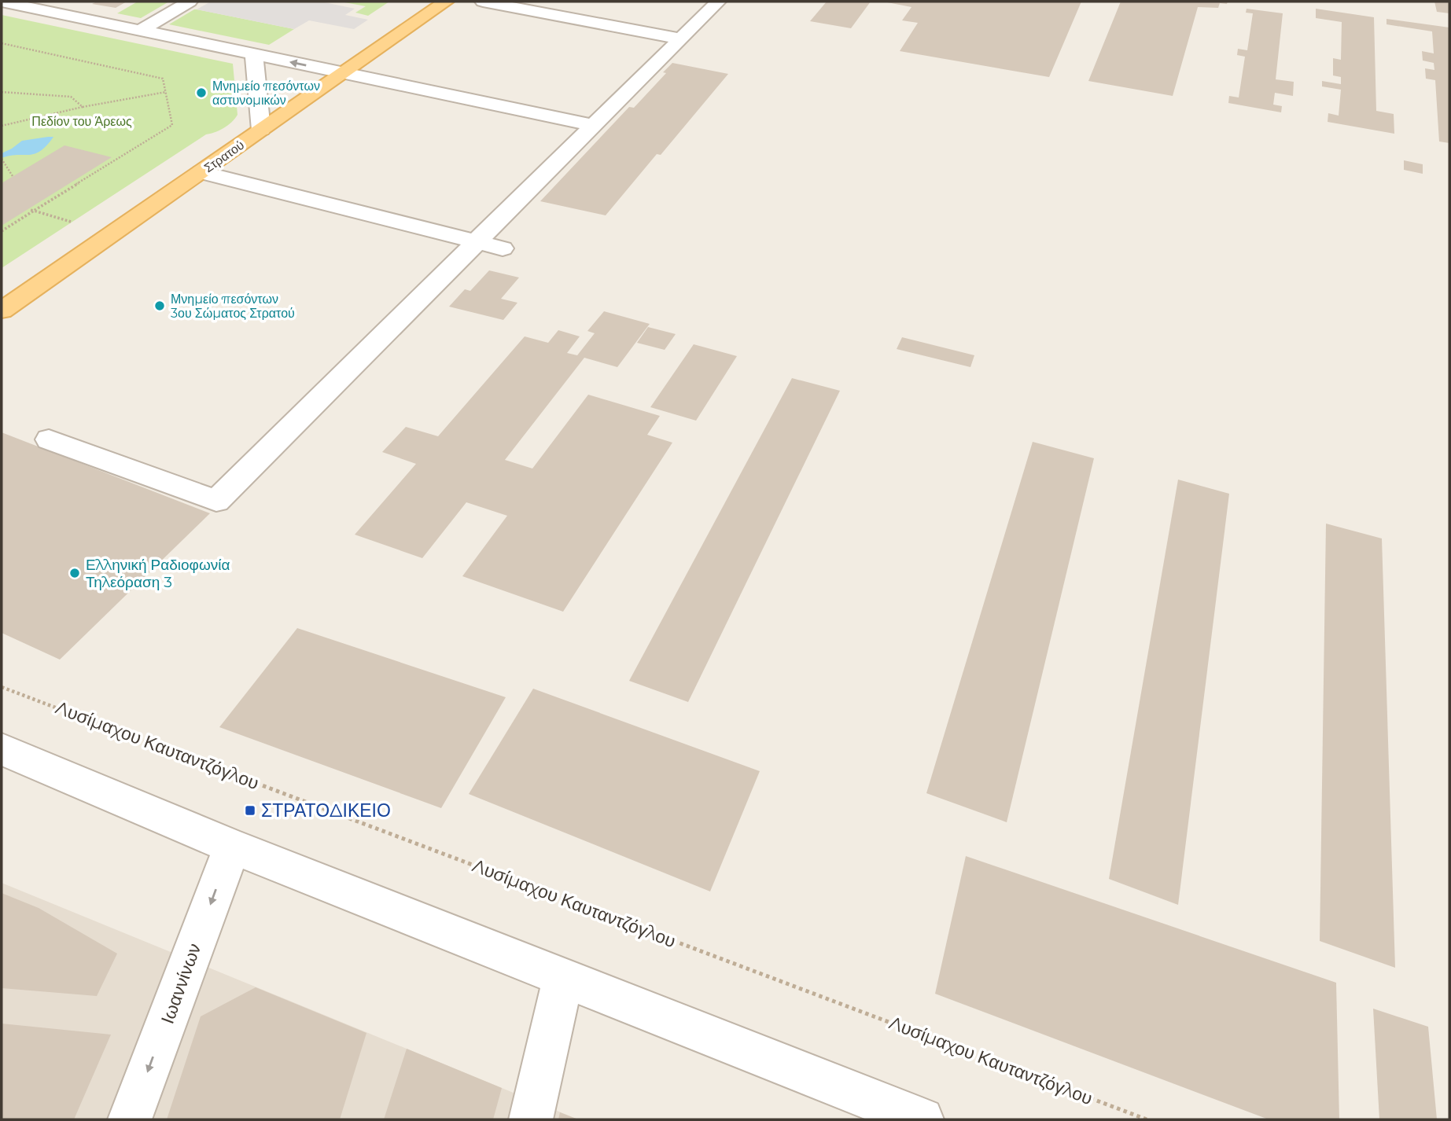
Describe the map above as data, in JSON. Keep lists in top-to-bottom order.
{
  "streets": {
    "main road": ["Στρατού"],
    "street": ["Ιωαννίνων"],
    "path": ["Λυσίμαχου Καυταντζόγλου"]
  },
  "one_way": ["Ιωαννίνων"],
  "parks": ["Πεδίον του Άρεως"],
  "places": {
    "other": ["Μνημείο πεσόντων αστυνομικών", "Μνημείο πεσόντων 3ου Σώματος Στρατού", "Ελληνική Ραδιοφωνία Τηλεόραση 3"],
    "transit": ["ΣΤΡΑΤΟΔΙΚΕΙΟ"]
  }
}
